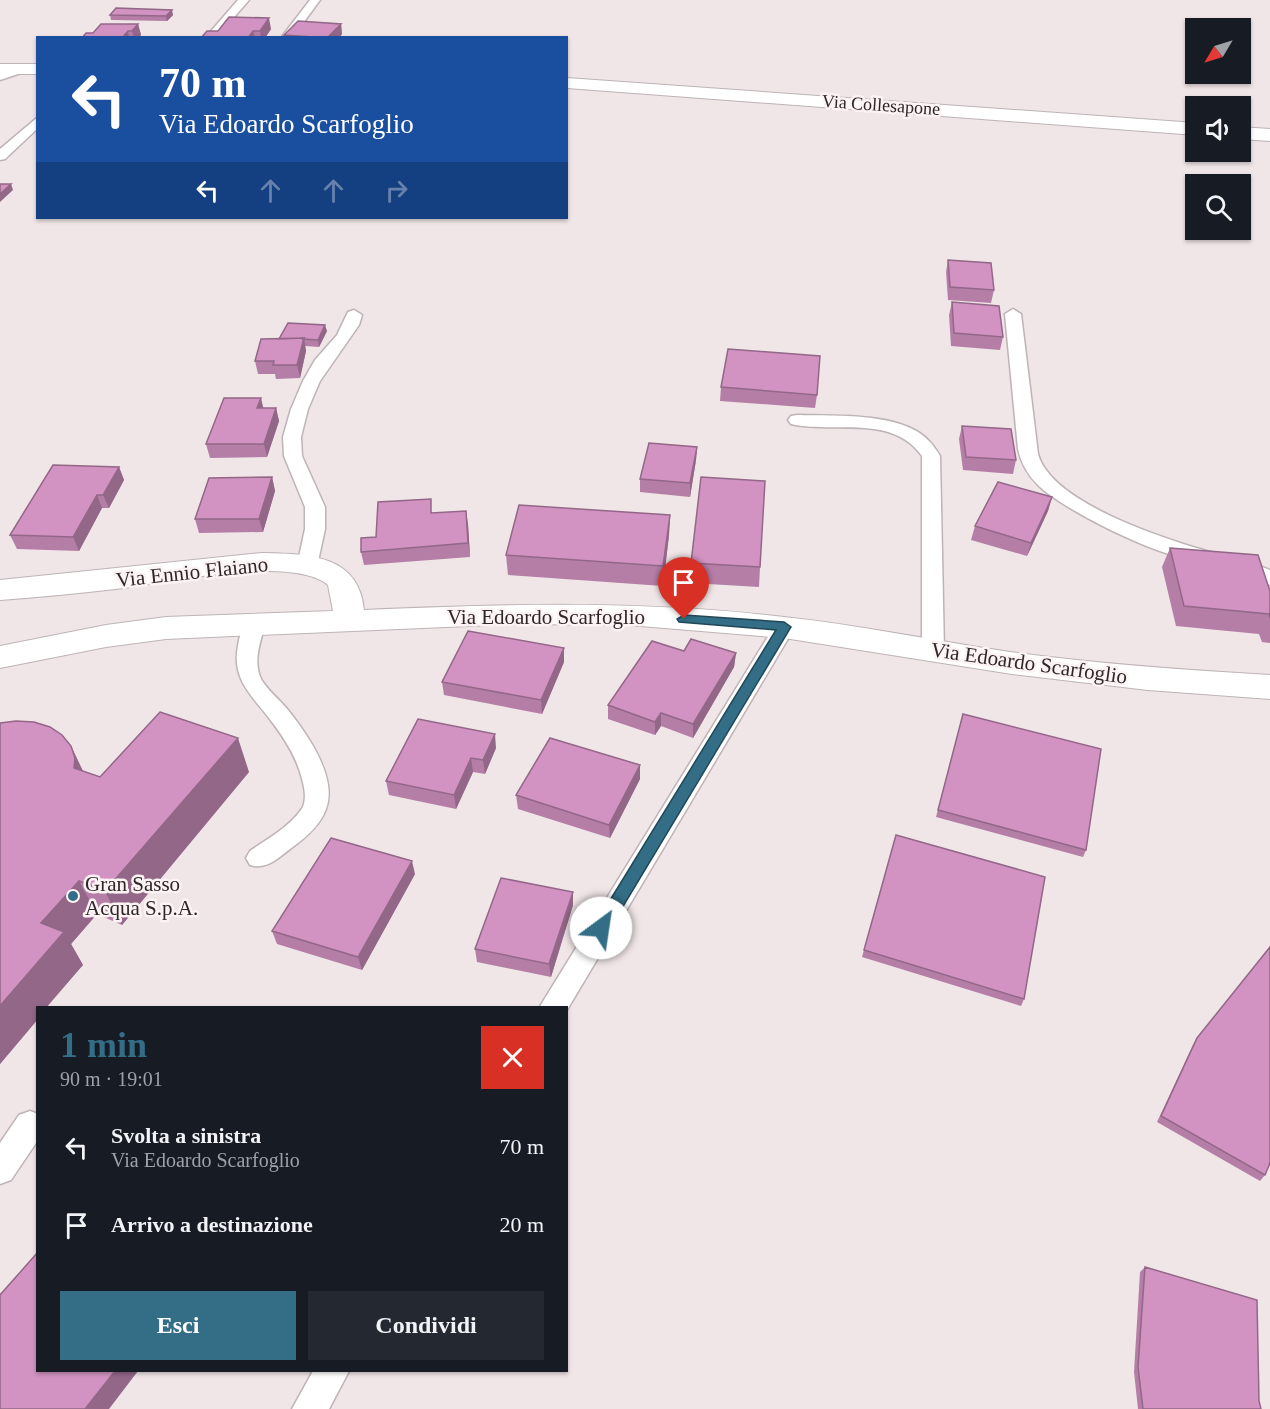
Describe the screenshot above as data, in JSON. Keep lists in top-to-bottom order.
{
  "streets": {
    "street": ["Via Collesapone", "Via Ennio Flaiano", "Via Edoardo Scarfoglio"]
  },
  "crossings": [
    ["Via Ennio Flaiano", "Via Edoardo Scarfoglio"]
  ],
  "places": ["Gran Sasso Acqua S.p.A."],
  "north": "bottom left",
  "page": {
    "turn": ["70 m", "Via Edoardo Scarfoglio"],
    "heading": ["1 min", "90 m · 19:01"],
    "list": [
      {
        "name": "Svolta a sinistra",
        "note": "Via Edoardo Scarfoglio",
        "value": "70 m"
      },
      {
        "name": "Arrivo a destinazione",
        "value": "20 m"
      }
    ],
    "buttons": ["Esci", "Condividi"]
  }
}
